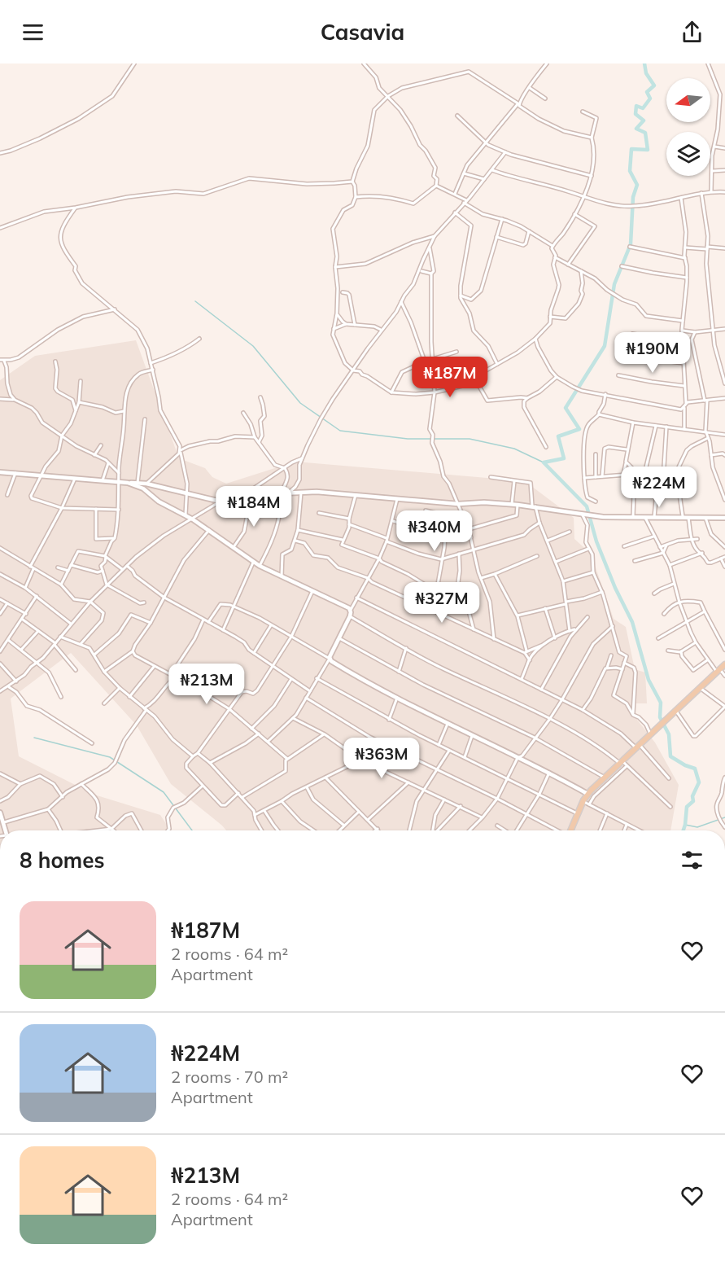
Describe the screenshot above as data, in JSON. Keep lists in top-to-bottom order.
{
  "north": "left",
  "page": {
    "header": "Casavia",
    "price": [
      "₦190M",
      "₦187M",
      "₦224M",
      "₦184M",
      "₦340M",
      "₦327M",
      "₦213M",
      "₦363M"
    ],
    "heading": "8 homes",
    "list": [
      {
        "name": "₦187M",
        "note": "2 rooms · 64 m² · Apartment"
      },
      {
        "name": "₦224M",
        "note": "2 rooms · 70 m² · Apartment"
      },
      {
        "name": "₦213M",
        "note": "2 rooms · 64 m² · Apartment"
      }
    ]
  }
}
